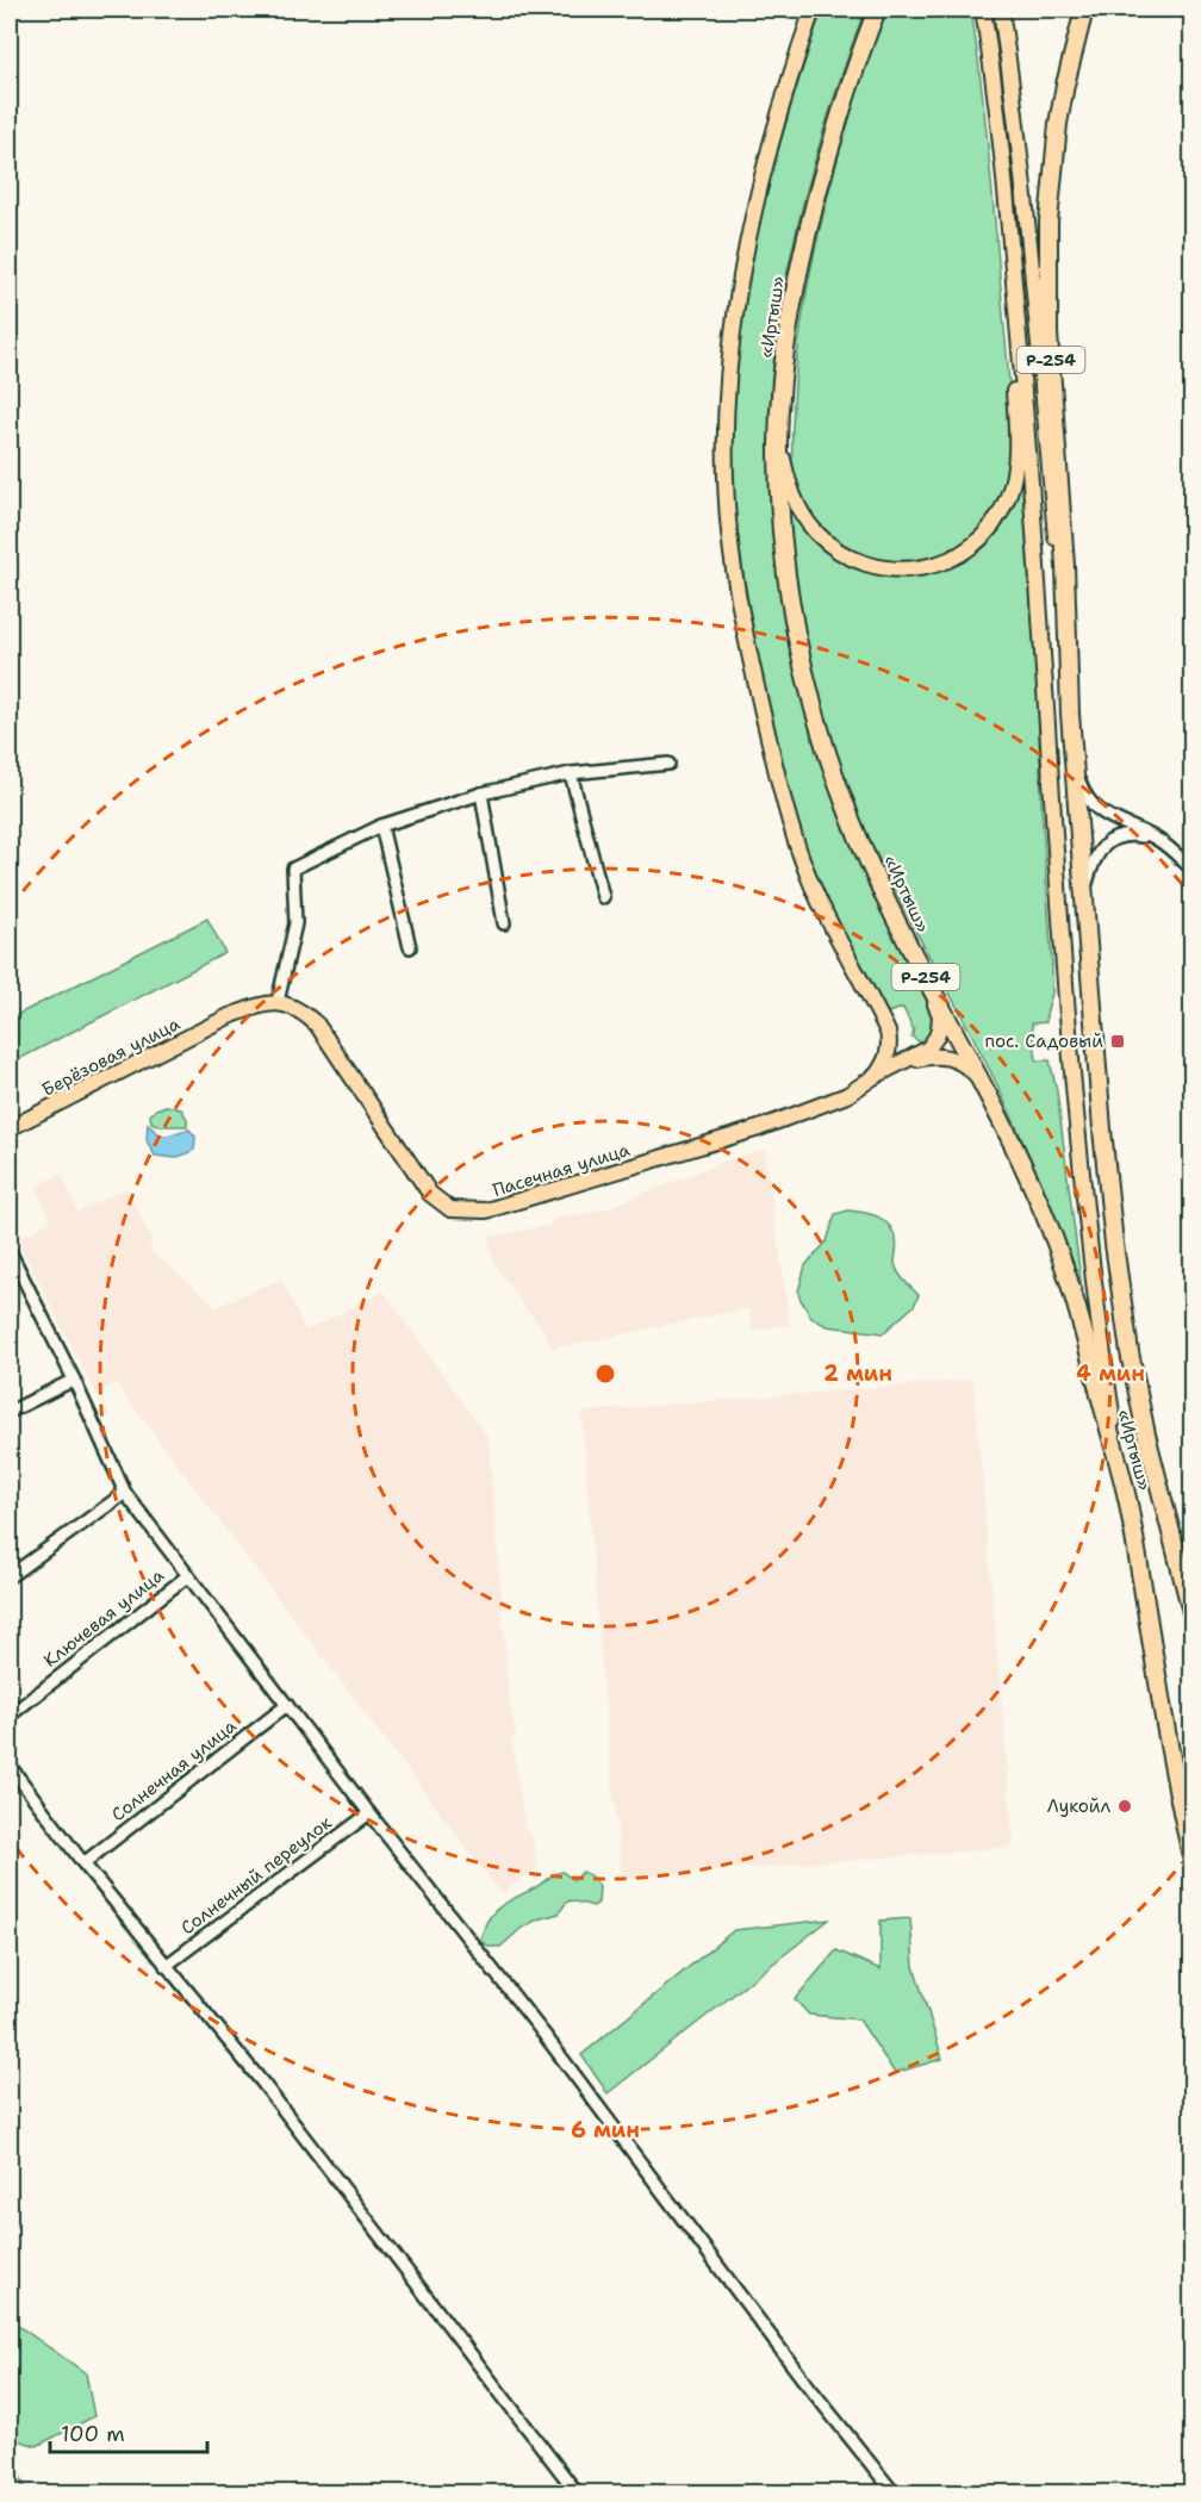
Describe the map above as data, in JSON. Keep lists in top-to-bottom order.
{
  "streets": {
    "highway": ["«Иртыш»", "Р-254"],
    "main road": ["Берёзовая улица", "Пасечная улица"],
    "street": ["Ключевая улица", "Солнечная улица", "Солнечный переулок"]
  },
  "crossings": [
    ["Берёзовая улица", "Пасечная улица"]
  ],
  "places": {
    "transit": ["пос. Садовый"],
    "other": ["Лукойл"]
  },
  "scale_bar": "100 m",
  "rings": ["2 мин", "4 мин", "6 мин"]
}
